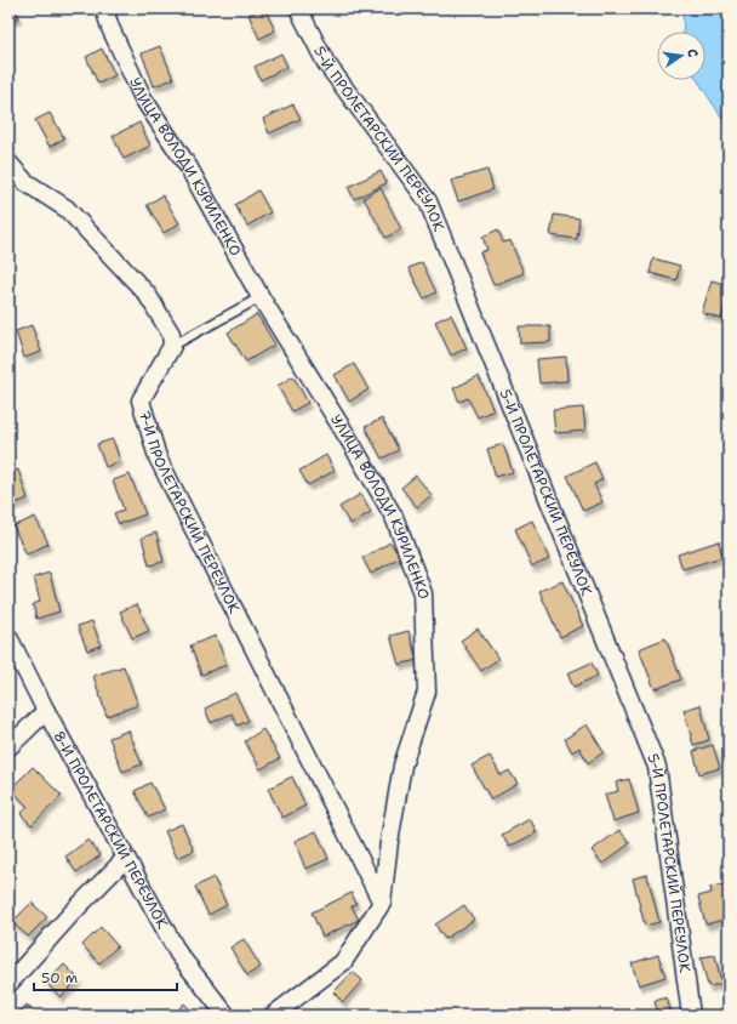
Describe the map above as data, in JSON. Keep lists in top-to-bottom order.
{
  "streets": {
    "street": [
      "5-Й ПРОЛЕТАРСКИЙ ПЕРЕУЛОК",
      "УЛИЦА ВОЛОДИ КУРИЛЕНКО",
      "7-Й ПРОЛЕТАРСКИЙ ПЕРЕУЛОК",
      "8-Й ПРОЛЕТАРСКИЙ ПЕРЕУЛОК"
    ]
  },
  "crossings": [
    ["УЛИЦА ВОЛОДИ КУРИЛЕНКО", "7-Й ПРОЛЕТАРСКИЙ ПЕРЕУЛОК"]
  ],
  "scale_bar": "50 m",
  "north": "right"
}
